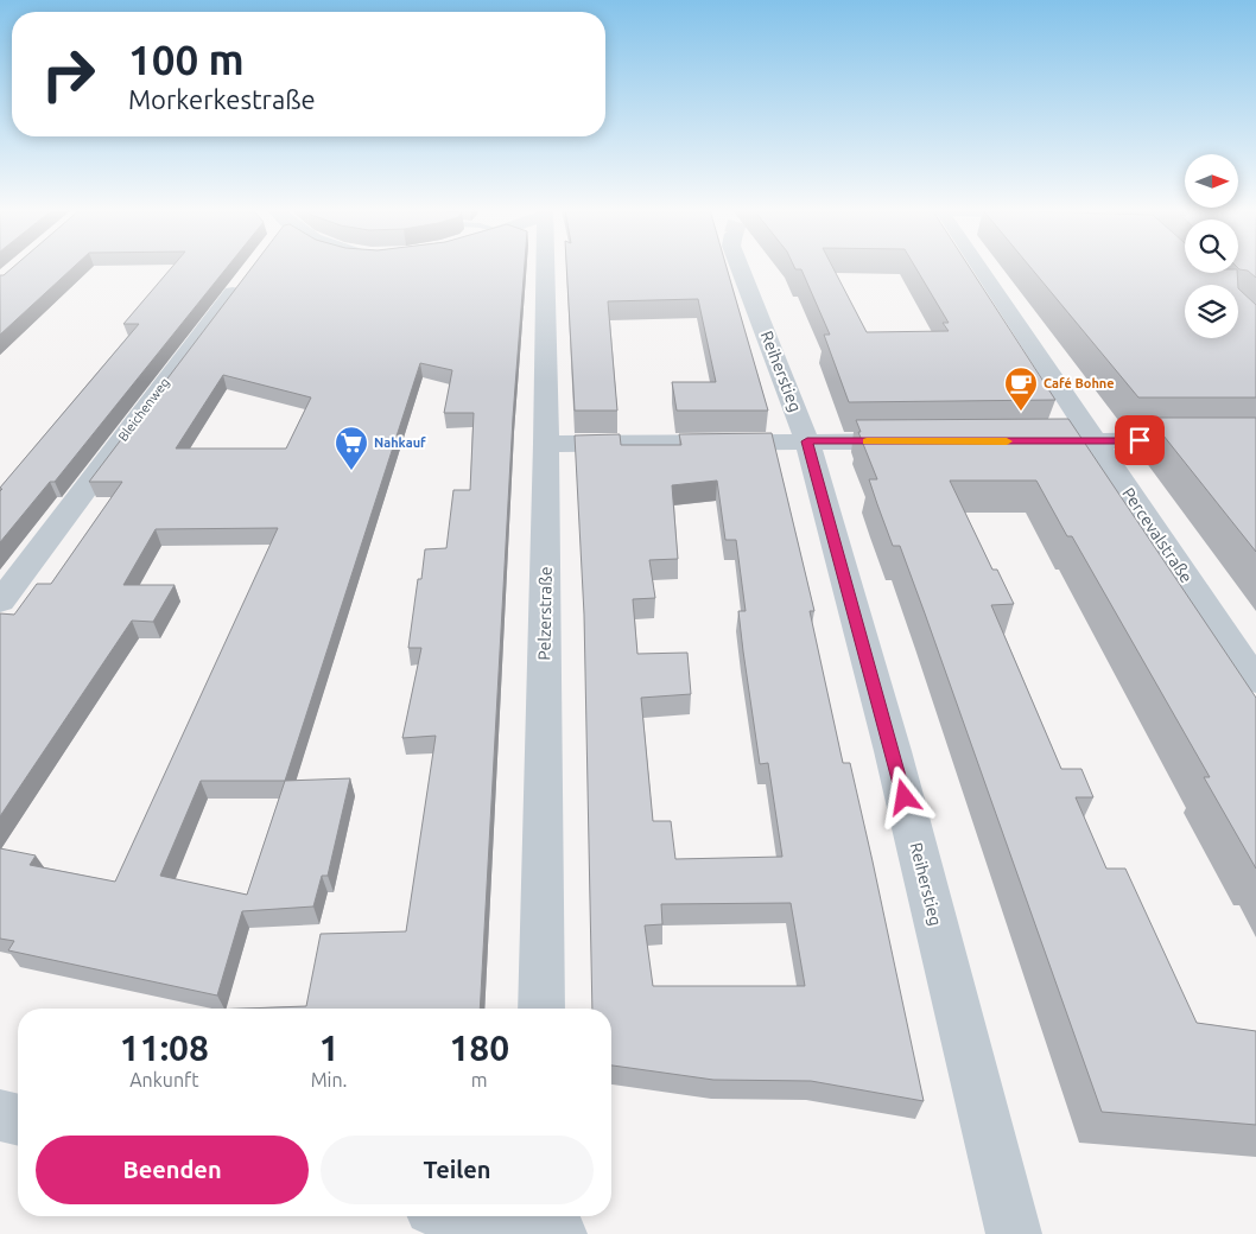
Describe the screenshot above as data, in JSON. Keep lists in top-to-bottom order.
{
  "streets": {
    "street": [
      "Reiherstieg",
      "Bleichenweg",
      "Percevalstraße",
      "Pelzerstraße"
    ]
  },
  "places": {
    "cafe": ["Café Bohne"],
    "supermarket": ["Nahkauf"]
  },
  "north": "right",
  "page": {
    "turn": ["100 m", "Morkerkestraße"],
    "eta": [
      "11:08",
      "Ankunft",
      "1",
      "Min.",
      "180",
      "m"
    ],
    "buttons": ["Beenden", "Teilen"]
  }
}
